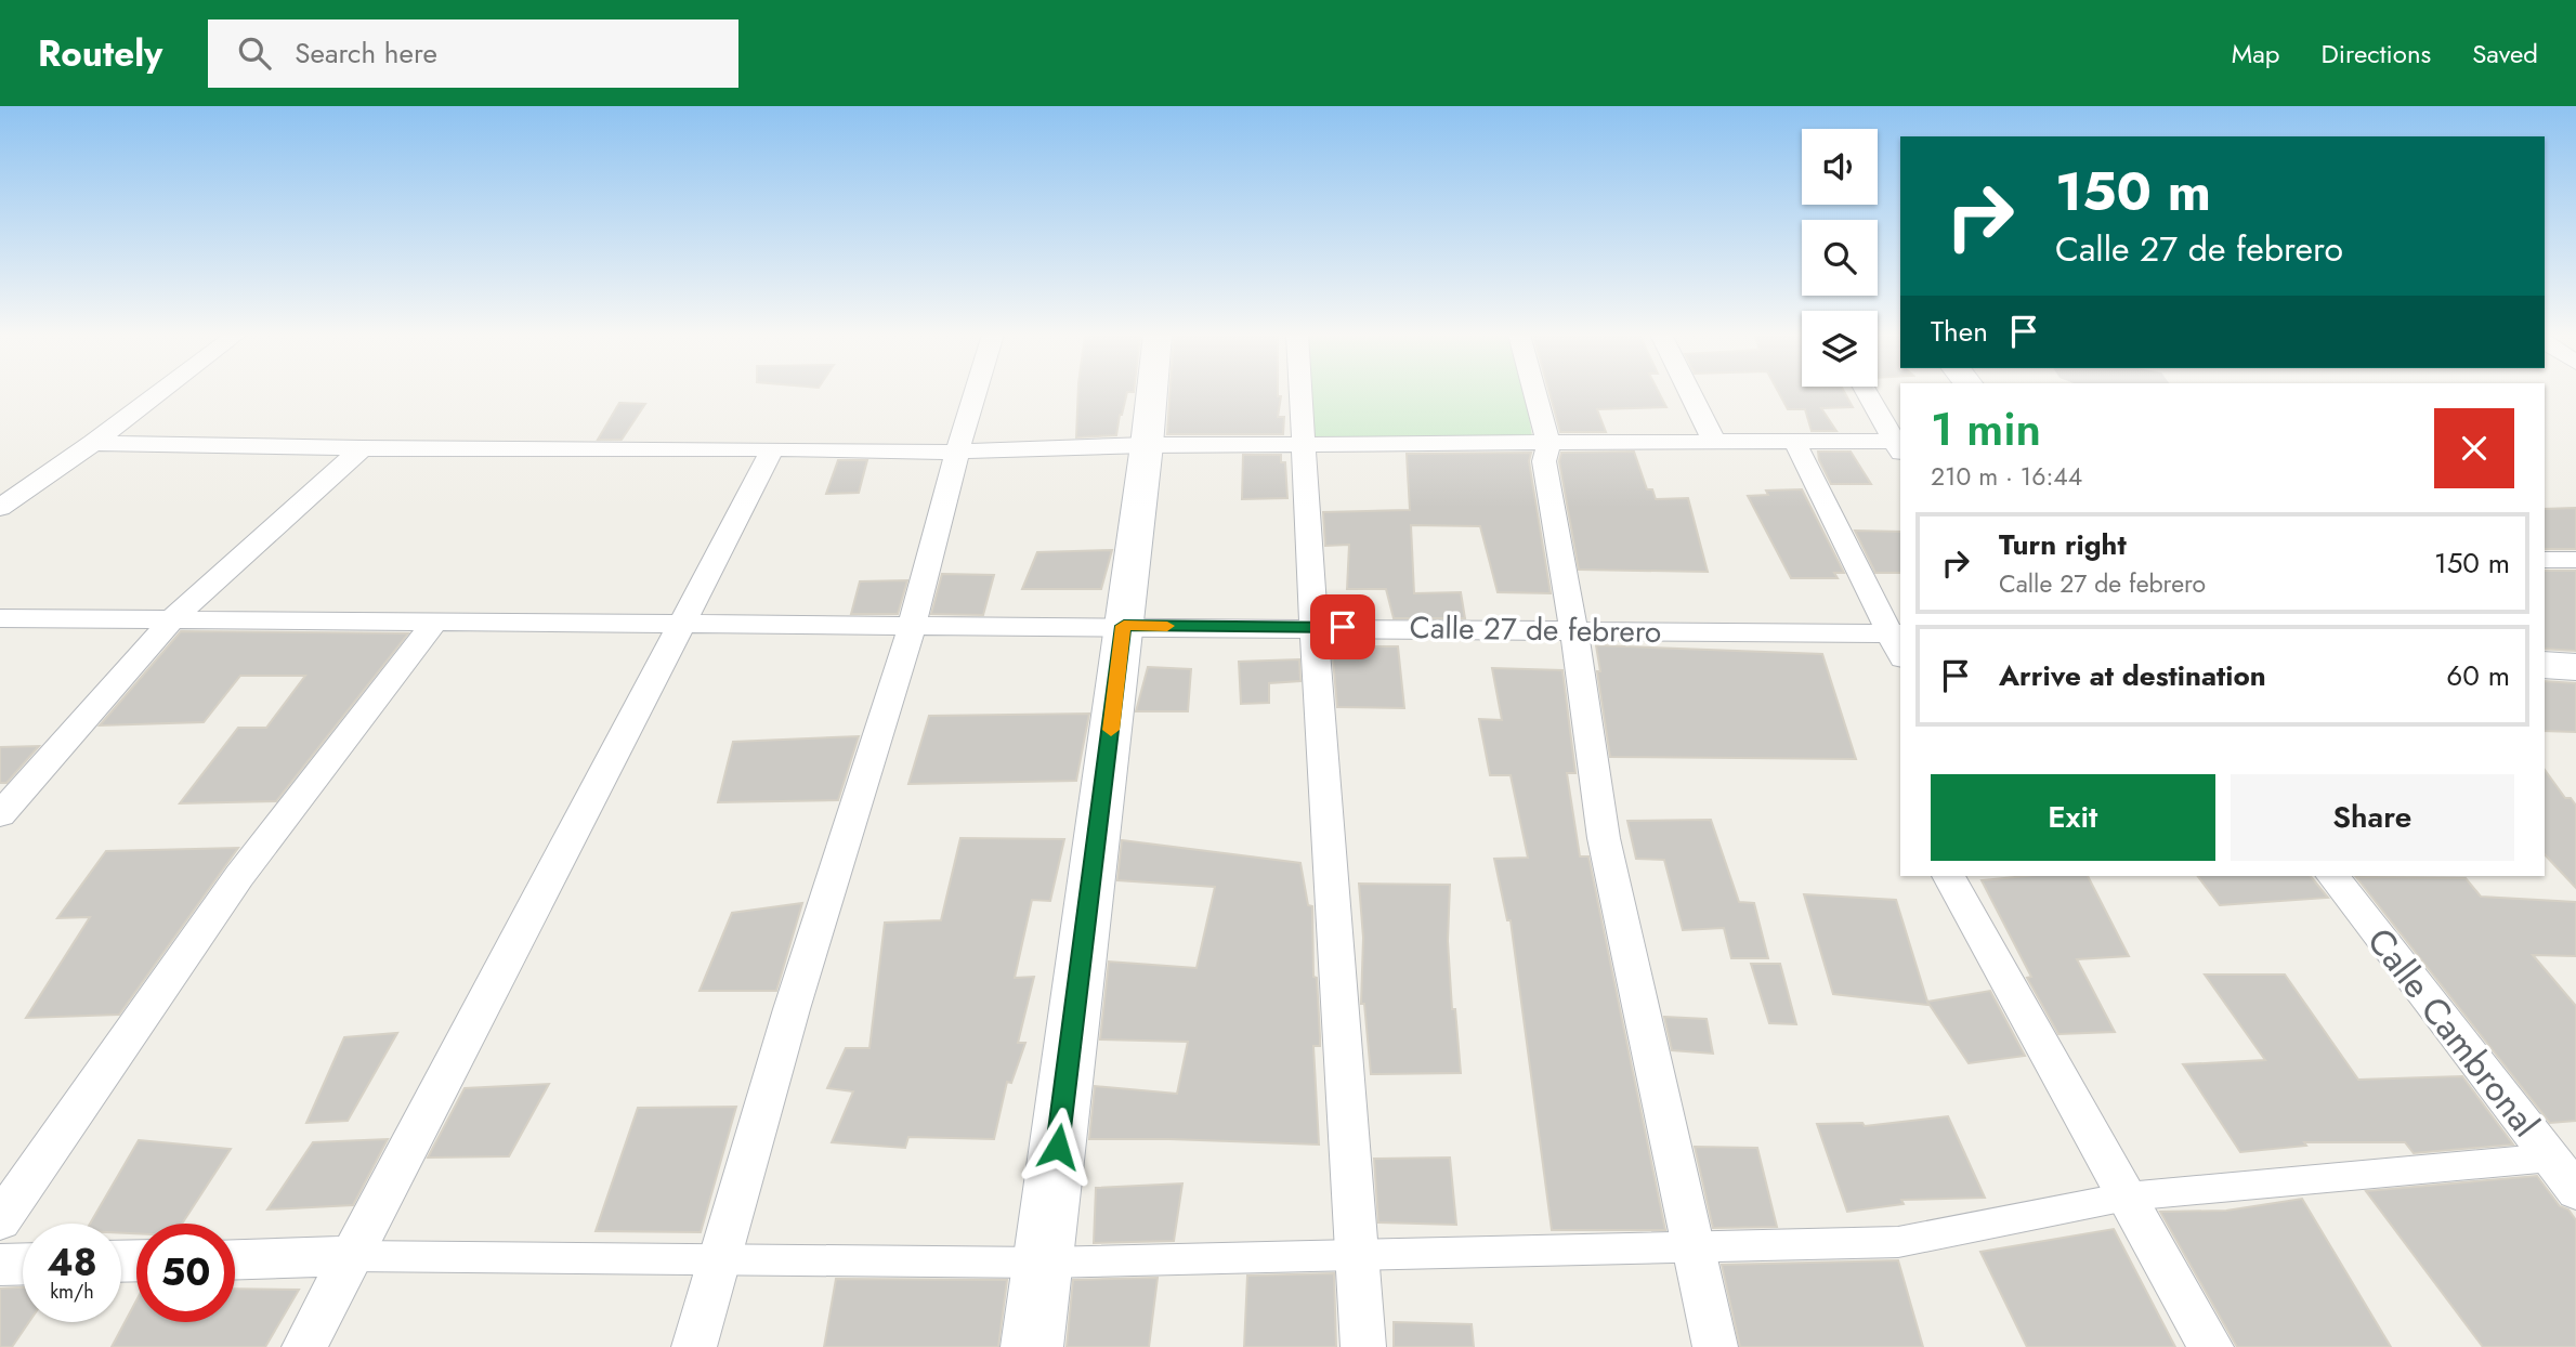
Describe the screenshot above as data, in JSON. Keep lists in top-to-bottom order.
{
  "streets": {
    "street": ["Calle 27 de febrero", "Calle Cambronal"]
  },
  "page": {
    "header": "Routely",
    "search": "Search here",
    "nav": ["Map", "Directions", "Saved"],
    "turn": ["150 m", "Calle 27 de febrero"],
    "then": "Then",
    "heading": ["1 min", "210 m · 16:44"],
    "list": [
      {
        "name": "Turn right",
        "note": "Calle 27 de febrero",
        "value": "150 m"
      },
      {
        "name": "Arrive at destination",
        "value": "60 m"
      }
    ],
    "buttons": ["Exit", "Share"],
    "speed": "48 km/h",
    "limit": "50"
  }
}
